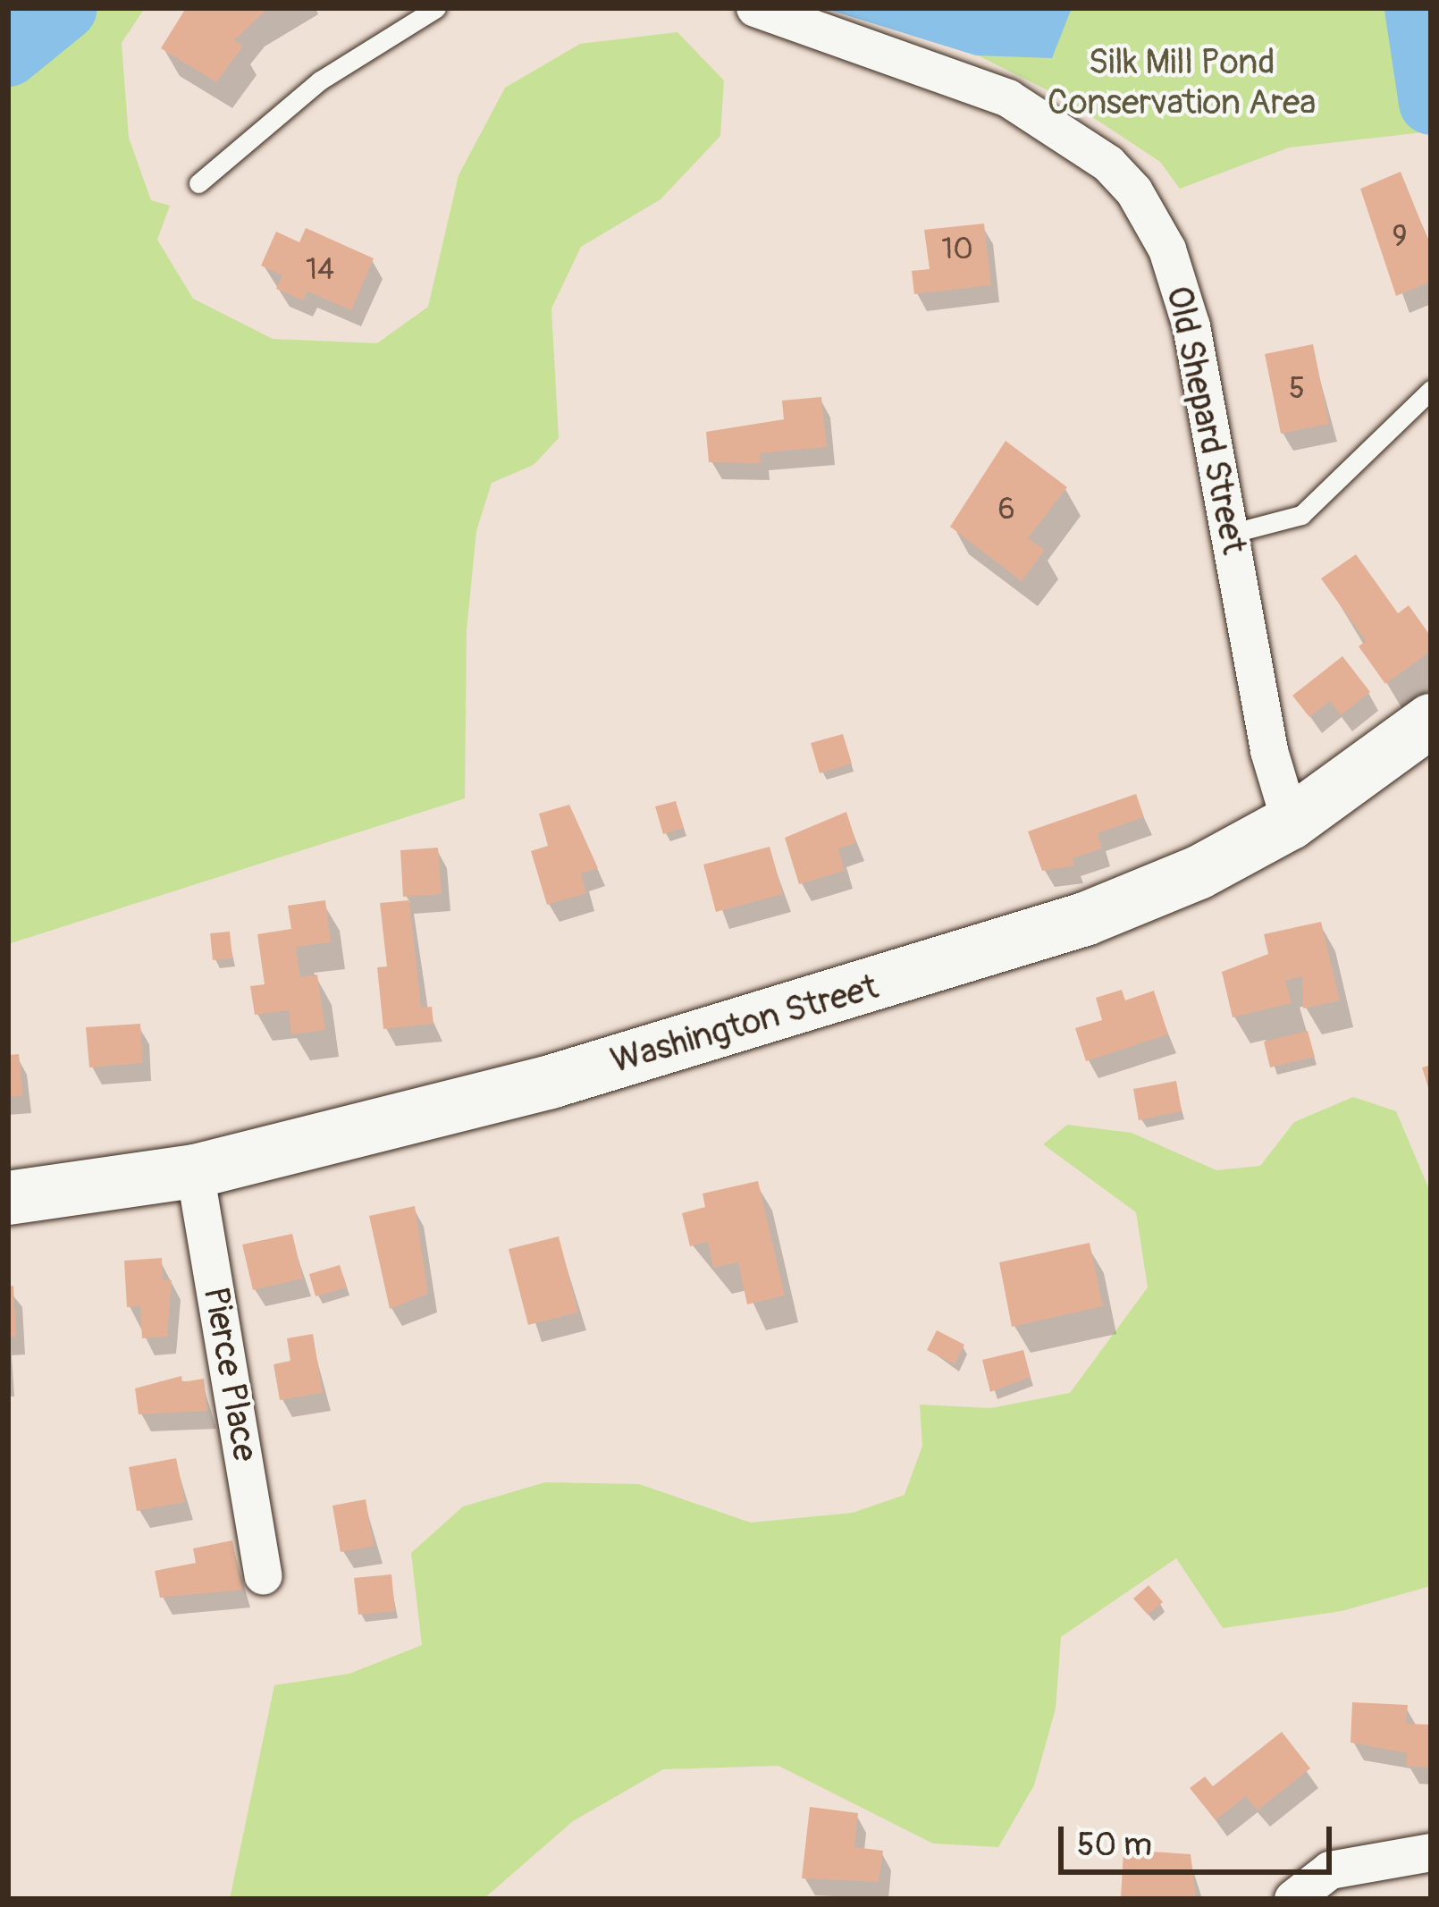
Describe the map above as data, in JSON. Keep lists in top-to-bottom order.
{
  "streets": {
    "main road": ["Washington Street"],
    "street": ["Old Shepard Street", "Pierce Place"]
  },
  "crossings": [
    ["Old Shepard Street", "Washington Street"],
    ["Washington Street", "Pierce Place"]
  ],
  "parks": ["Silk Mill Pond Conservation Area"],
  "house_numbers": [
    "9",
    "10",
    "14",
    "5",
    "6"
  ],
  "scale_bar": "50 m"
}
